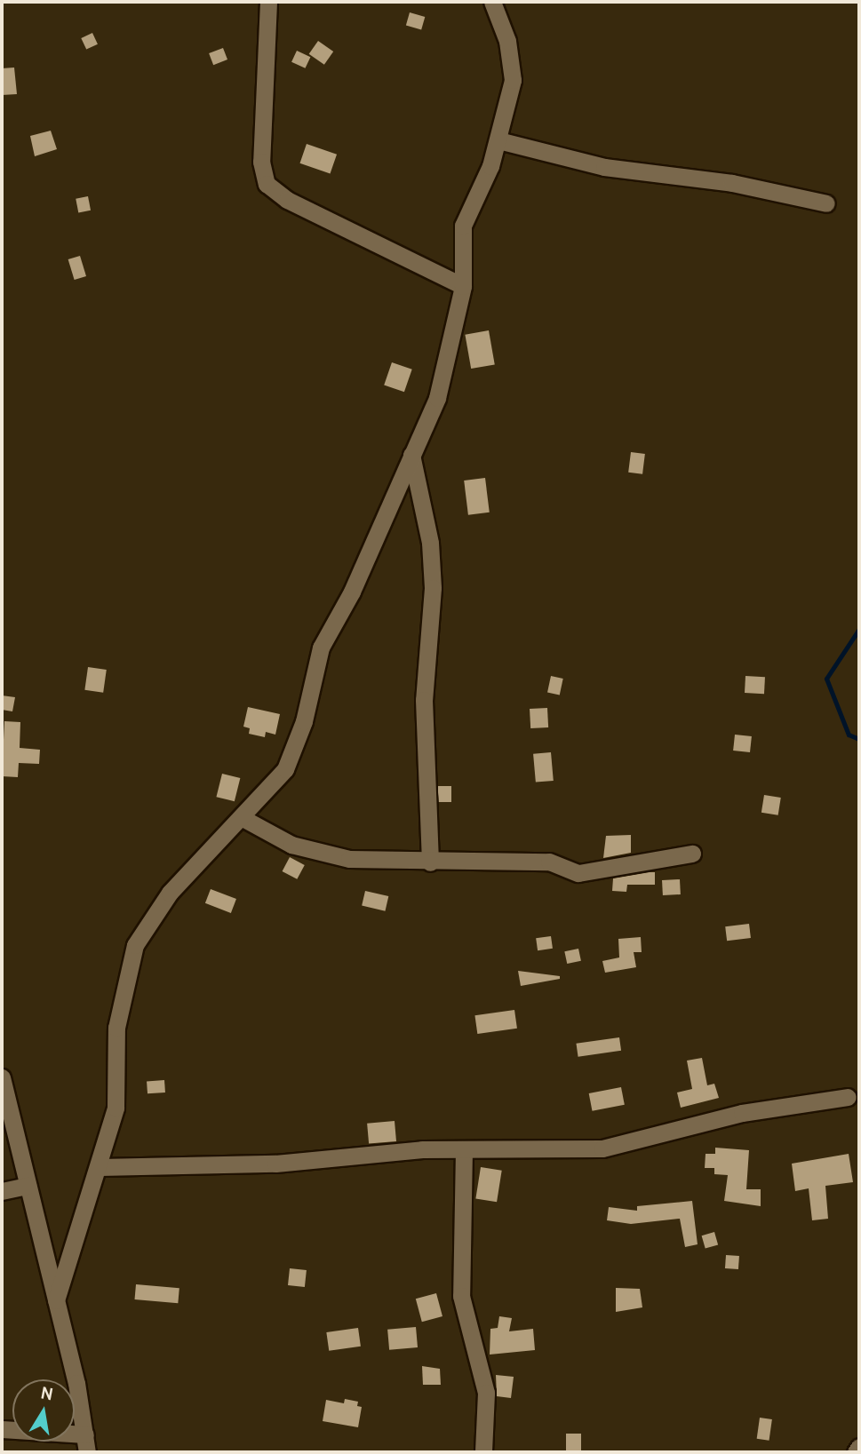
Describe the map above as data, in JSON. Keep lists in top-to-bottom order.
{
  "north": "top"
}
